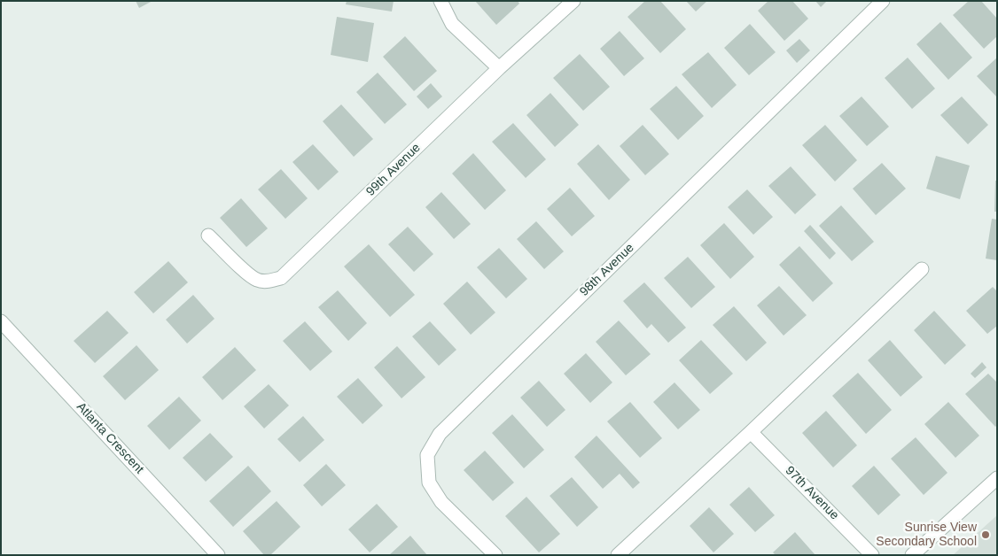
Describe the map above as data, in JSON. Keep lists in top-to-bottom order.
{
  "streets": {
    "street": [
      "99th Avenue",
      "98th Avenue",
      "Atlanta Crescent",
      "97th Avenue"
    ]
  },
  "places": ["Sunrise View Secondary School"]
}
